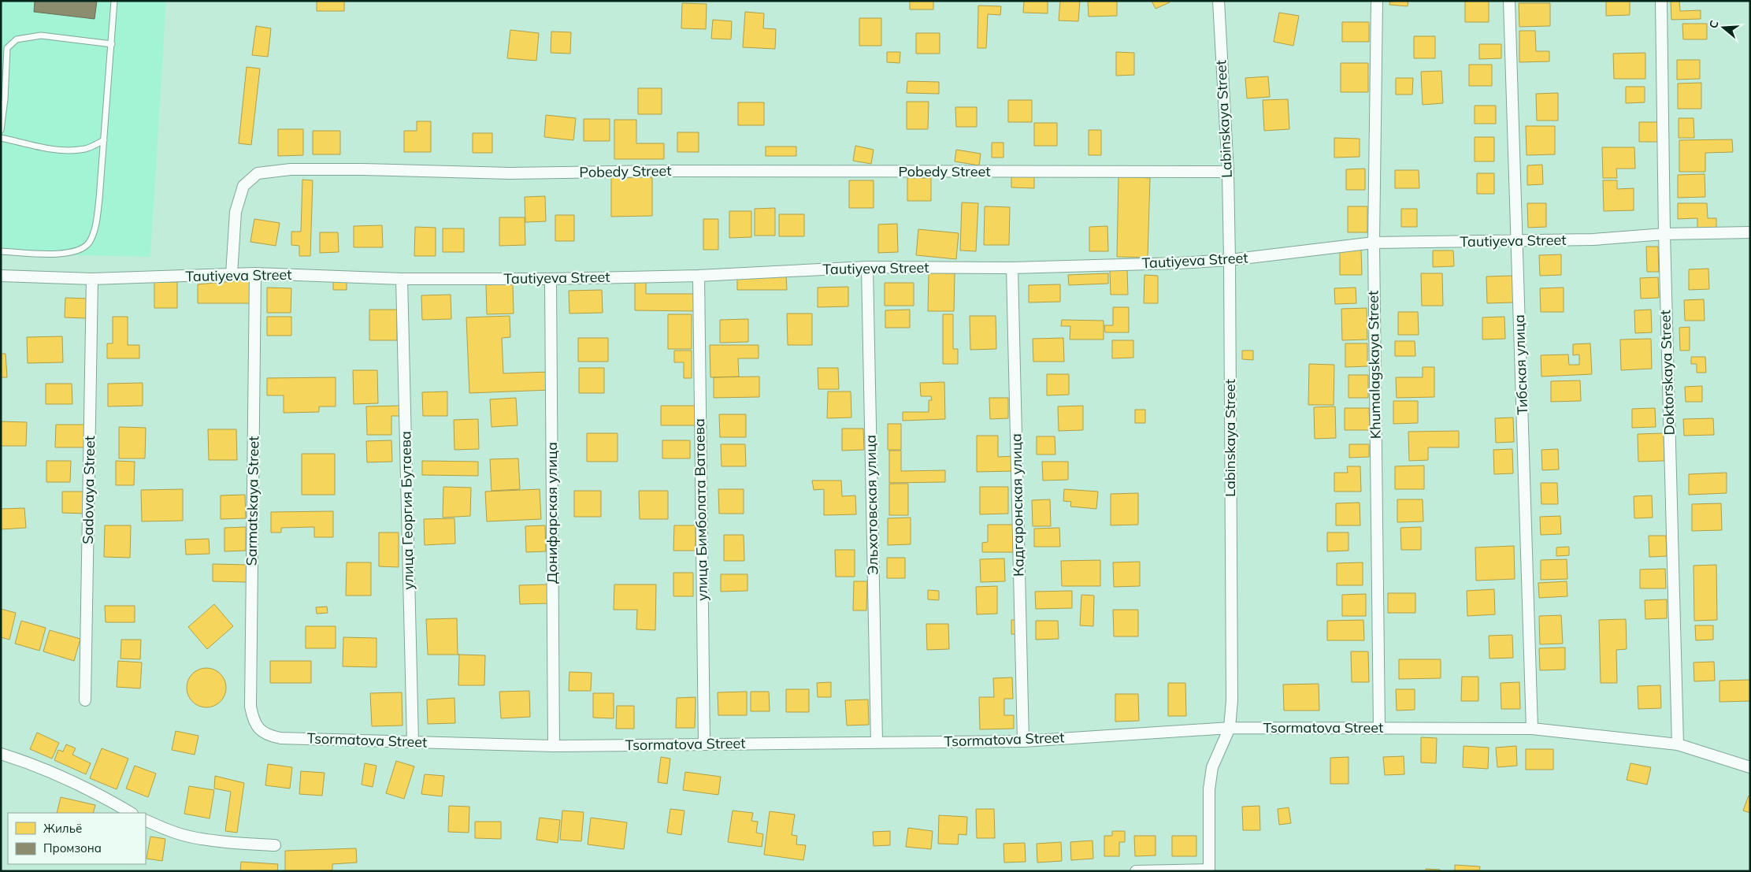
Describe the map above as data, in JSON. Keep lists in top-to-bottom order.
{
  "streets": {
    "street": [
      "Labinskaya Street",
      "Pobedy Street",
      "Tautiyeva Street",
      "Khumalagskaya Street",
      "Тибская улица",
      "Doktorskaya Street",
      "Sadovaya Street",
      "Sarmatskaya Street",
      "Эльхотовская улица",
      "Кадгаронская улица",
      "улица Бимболата Ватаева",
      "улица Георгия Бутаева",
      "Донифарская улица",
      "Tsormatova Street"
    ]
  },
  "crossings": [
    ["Labinskaya Street", "Pobedy Street"],
    ["Labinskaya Street", "Tautiyeva Street"],
    ["Labinskaya Street", "Tsormatova Street"],
    ["Pobedy Street", "Tautiyeva Street"],
    ["Tautiyeva Street", "Khumalagskaya Street"],
    ["Tautiyeva Street", "Тибская улица"],
    ["Tautiyeva Street", "Doktorskaya Street"],
    ["Tautiyeva Street", "Sadovaya Street"],
    ["Tautiyeva Street", "Sarmatskaya Street"],
    ["Tautiyeva Street", "Эльхотовская улица"],
    ["Tautiyeva Street", "Кадгаронская улица"],
    ["Tautiyeva Street", "улица Бимболата Ватаева"],
    ["Tautiyeva Street", "улица Георгия Бутаева"],
    ["Tautiyeva Street", "Донифарская улица"],
    ["Khumalagskaya Street", "Tsormatova Street"],
    ["Тибская улица", "Tsormatova Street"],
    ["Doktorskaya Street", "Tsormatova Street"],
    ["Sarmatskaya Street", "Tsormatova Street"],
    ["Эльхотовская улица", "Tsormatova Street"],
    ["Кадгаронская улица", "Tsormatova Street"],
    ["улица Бимболата Ватаева", "Tsormatova Street"],
    ["улица Георгия Бутаева", "Tsormatova Street"],
    ["Донифарская улица", "Tsormatova Street"]
  ],
  "legend": ["Жильё", "Промзона"],
  "north": "left"
}
